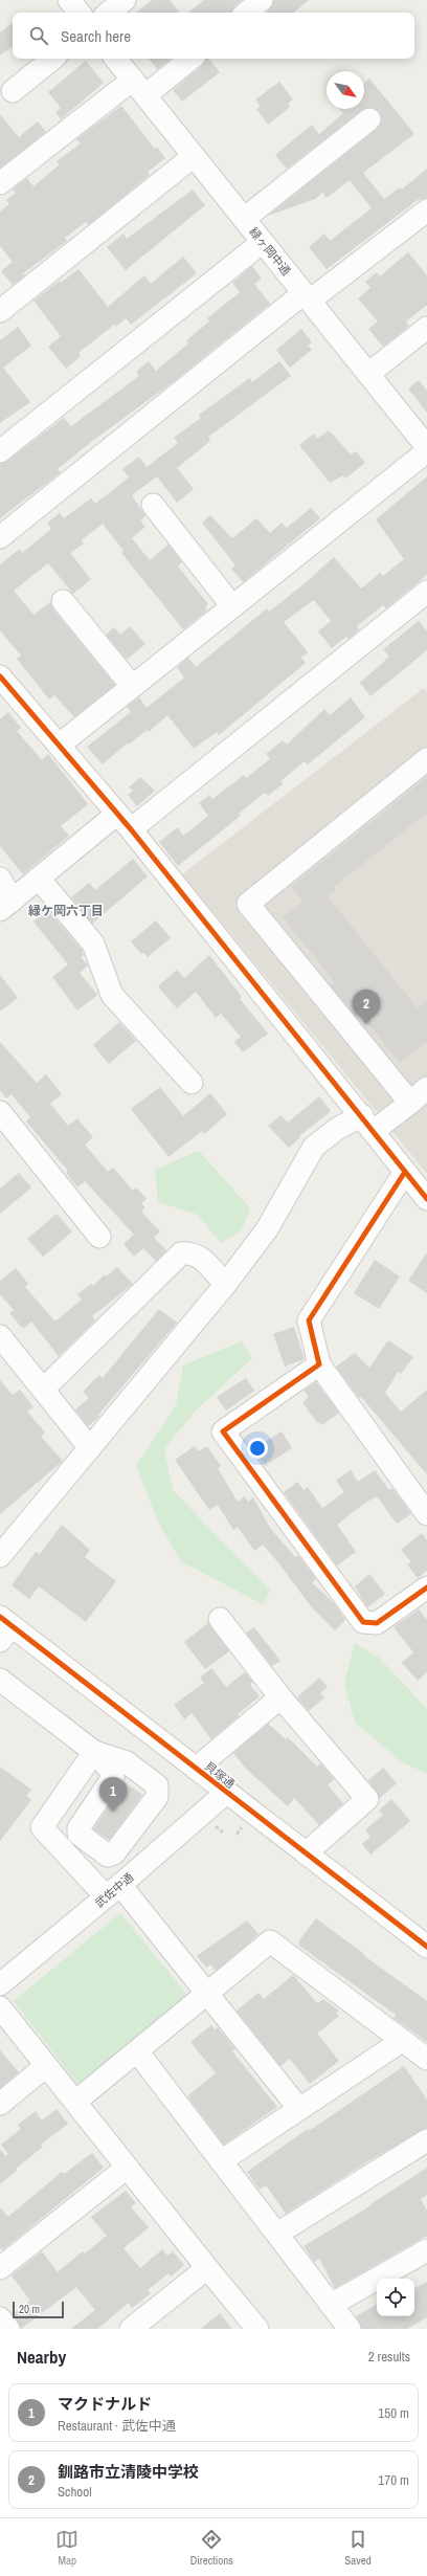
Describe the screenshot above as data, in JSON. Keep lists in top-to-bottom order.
{
  "streets": {
    "street": ["緑ヶ岡中通", "貝塚通", "武佐中通"]
  },
  "crossings": [
    ["貝塚通", "武佐中通"]
  ],
  "districts": ["緑ケ岡六丁目"],
  "scale_bar": "20 m",
  "north": "bottom right",
  "page": {
    "search": "Search here",
    "pins": ["2", "1"],
    "scale": "20 m",
    "heading": ["Nearby", "2 results"],
    "list": [
      {
        "mark": "1",
        "name": "マクドナルド",
        "note": "Restaurant · 武佐中通",
        "value": "150 m"
      },
      {
        "mark": "2",
        "name": "釧路市立清陵中学校",
        "note": "School",
        "value": "170 m"
      }
    ],
    "nav": ["Map", "Directions", "Saved"]
  }
}
